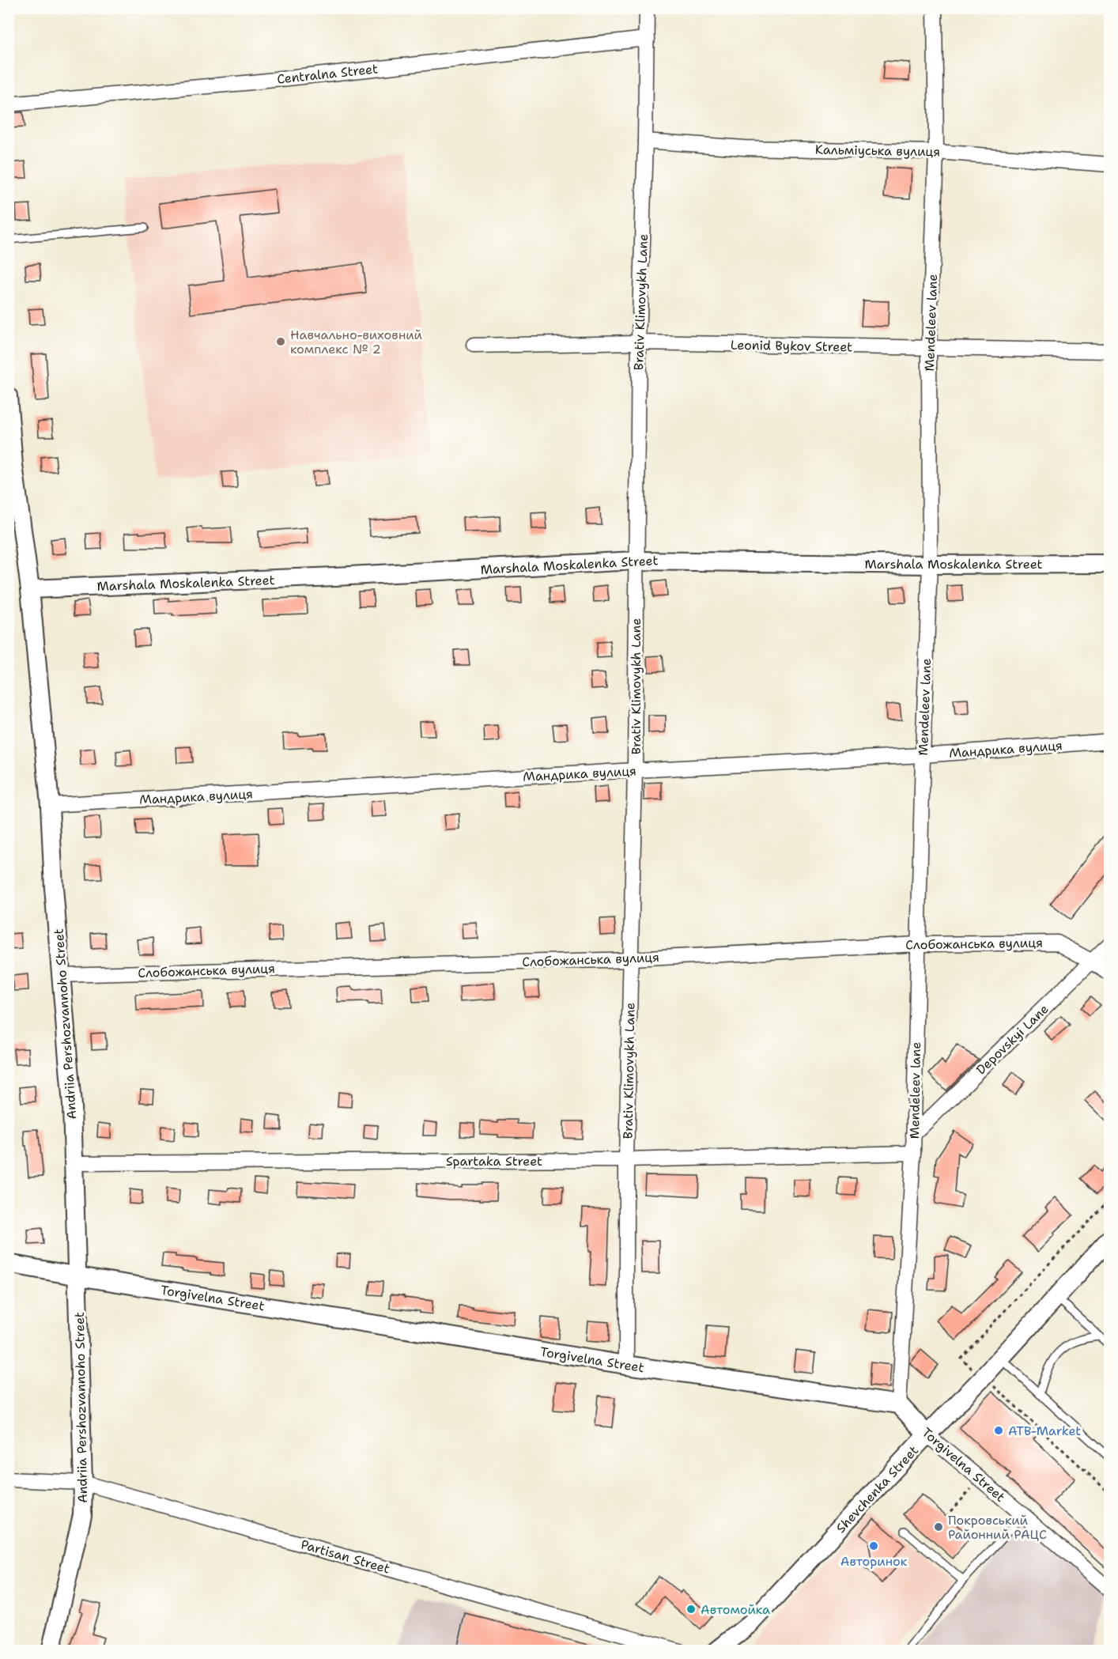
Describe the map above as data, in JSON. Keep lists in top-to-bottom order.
{
  "streets": {
    "street": [
      "Centralna Street",
      "Кальміуська вулиця",
      "Brativ Klimovykh Lane",
      "Mendeleev lane",
      "Leonid Bykov Street",
      "Marshala Moskalenka Street",
      "Мандрика вулиця",
      "Слобожанська вулиця",
      "Andriia Pershozvannoho Street",
      "Depovskyi Lane",
      "Spartaka Street",
      "Torgivelna Street",
      "Shevchenka Street",
      "Partisan Street"
    ]
  },
  "crossings": [
    ["Centralna Street", "Brativ Klimovykh Lane"],
    ["Кальміуська вулиця", "Brativ Klimovykh Lane"],
    ["Кальміуська вулиця", "Mendeleev lane"],
    ["Brativ Klimovykh Lane", "Leonid Bykov Street"],
    ["Brativ Klimovykh Lane", "Marshala Moskalenka Street"],
    ["Brativ Klimovykh Lane", "Мандрика вулиця"],
    ["Brativ Klimovykh Lane", "Слобожанська вулиця"],
    ["Brativ Klimovykh Lane", "Spartaka Street"],
    ["Brativ Klimovykh Lane", "Torgivelna Street"],
    ["Mendeleev lane", "Leonid Bykov Street"],
    ["Mendeleev lane", "Marshala Moskalenka Street"],
    ["Mendeleev lane", "Мандрика вулиця"],
    ["Mendeleev lane", "Слобожанська вулиця"],
    ["Mendeleev lane", "Depovskyi Lane"],
    ["Mendeleev lane", "Spartaka Street"],
    ["Mendeleev lane", "Torgivelna Street"],
    ["Marshala Moskalenka Street", "Andriia Pershozvannoho Street"],
    ["Мандрика вулиця", "Andriia Pershozvannoho Street"],
    ["Слобожанська вулиця", "Andriia Pershozvannoho Street"],
    ["Слобожанська вулиця", "Depovskyi Lane"],
    ["Andriia Pershozvannoho Street", "Spartaka Street"],
    ["Andriia Pershozvannoho Street", "Torgivelna Street"],
    ["Andriia Pershozvannoho Street", "Partisan Street"],
    ["Torgivelna Street", "Shevchenka Street"]
  ],
  "places": [
    "Навчально-виховний комплекс № 2",
    "ATB-Market",
    "Покровський Районний РАЦС",
    "Авторинок",
    "Автомойка"
  ]
}
